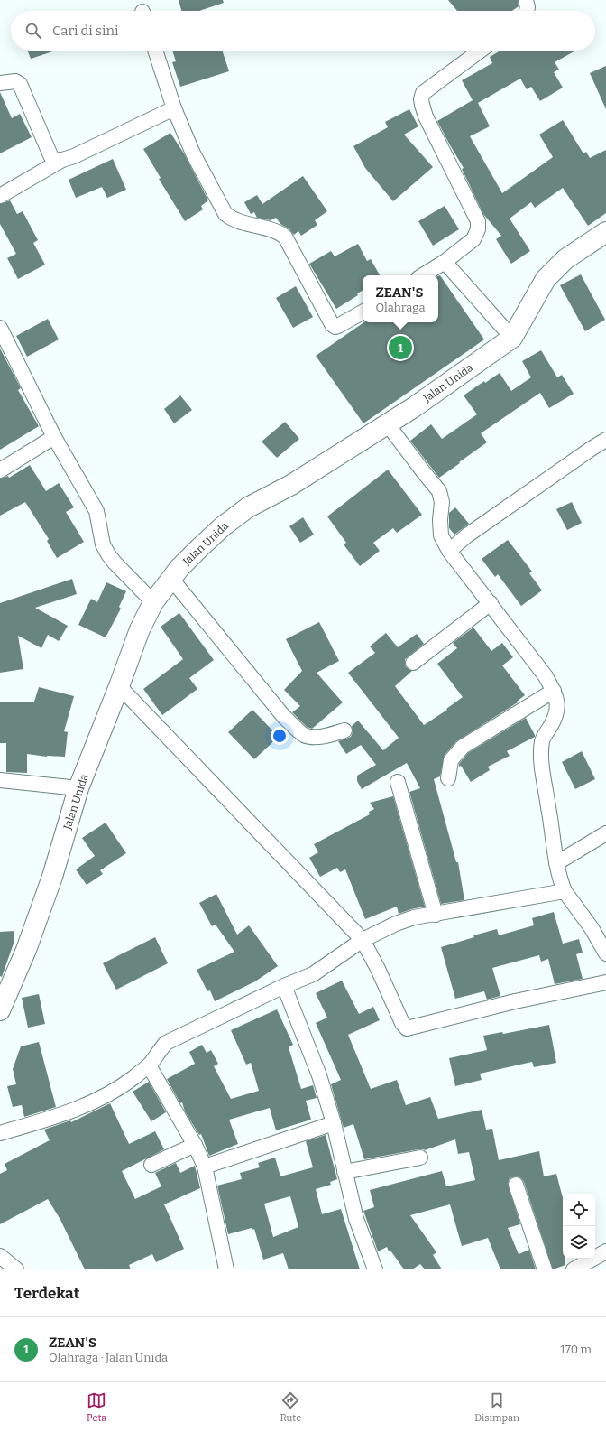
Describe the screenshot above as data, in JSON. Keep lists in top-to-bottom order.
{
  "streets": {
    "street": ["Jalan Unida"]
  },
  "page": {
    "search": "Cari di sini",
    "popup": ["ZEAN'S", "Olahraga"],
    "pins": "1",
    "heading": "Terdekat",
    "list": [
      {
        "mark": "1",
        "name": "ZEAN'S",
        "note": "Olahraga · Jalan Unida",
        "value": "170 m"
      }
    ],
    "nav": ["Peta", "Rute", "Disimpan"]
  }
}
